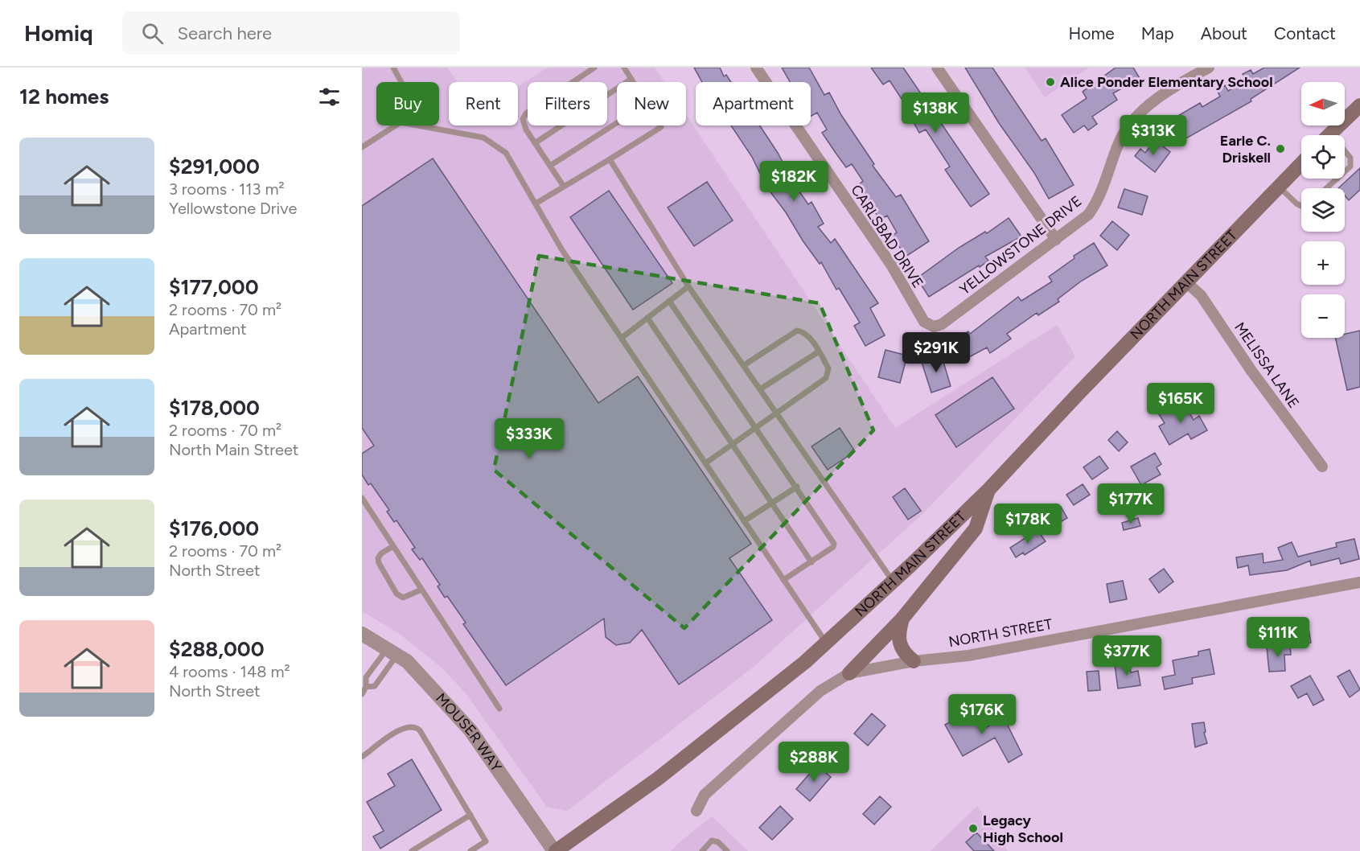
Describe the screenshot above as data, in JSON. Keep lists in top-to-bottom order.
{
  "streets": {
    "main road": ["NORTH MAIN STREET"],
    "street": [
      "CARLSBAD DRIVE",
      "YELLOWSTONE DRIVE",
      "MELISSA LANE",
      "NORTH STREET",
      "MOUSER WAY"
    ]
  },
  "crossings": [
    ["CARLSBAD DRIVE", "YELLOWSTONE DRIVE"],
    ["NORTH MAIN STREET", "MELISSA LANE"],
    ["NORTH MAIN STREET", "MOUSER WAY"]
  ],
  "places": ["Alice Ponder Elementary School", "Earle C. Driskell", "Legacy High School"],
  "north": "left",
  "page": {
    "header": "Homiq",
    "search": "Search here",
    "nav": [
      "Home",
      "Map",
      "About",
      "Contact"
    ],
    "heading": "12 homes",
    "map_buttons": ["+", "−"],
    "chip": [
      "Buy",
      "Rent",
      "Filters",
      "New",
      "Apartment"
    ],
    "price": [
      "$138K",
      "$313K",
      "$182K",
      "$291K",
      "$165K",
      "$333K",
      "$177K",
      "$178K",
      "$111K",
      "$377K",
      "$176K",
      "$288K"
    ],
    "list": [
      {
        "name": "$291,000",
        "note": "3 rooms · 113 m² · Yellowstone Drive"
      },
      {
        "name": "$177,000",
        "note": "2 rooms · 70 m² · Apartment"
      },
      {
        "name": "$178,000",
        "note": "2 rooms · 70 m² · North Main Street"
      },
      {
        "name": "$176,000",
        "note": "2 rooms · 70 m² · North Street"
      },
      {
        "name": "$288,000",
        "note": "4 rooms · 148 m² · North Street"
      }
    ]
  }
}
